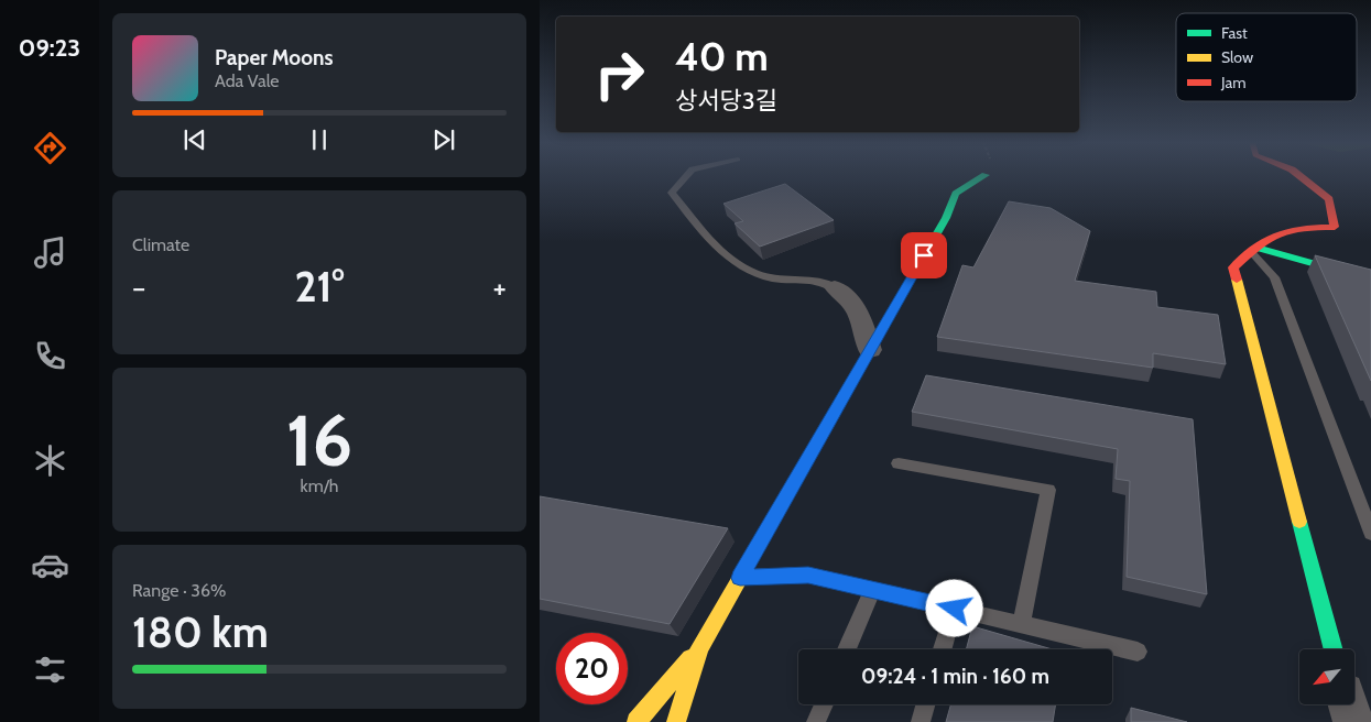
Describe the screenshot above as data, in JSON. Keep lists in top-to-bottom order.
{
  "legend": ["Fast", "Slow", "Jam"],
  "north": "bottom left",
  "page": {
    "tabs": "09:23",
    "turn": ["40 m", "상서당3길"],
    "song": ["Paper Moons", "Ada Vale"],
    "tile": [
      "Climate",
      ["16", "km/h"],
      ["Range · 36%", "180 km"]
    ],
    "heat": ["−", "21°", "+"],
    "limit": "20",
    "trip": "09:24 · 1 min · 160 m"
  }
}
